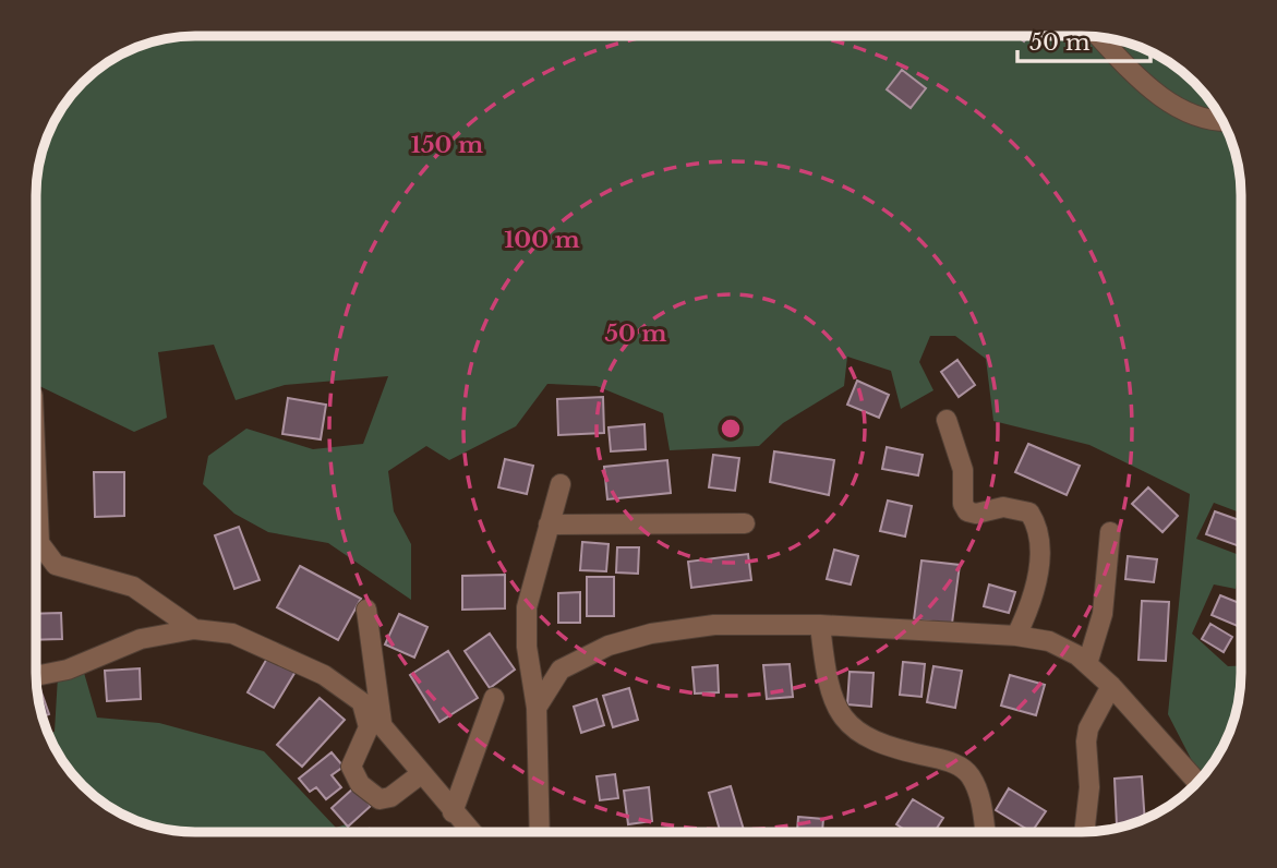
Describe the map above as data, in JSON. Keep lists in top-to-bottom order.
{
  "scale_bar": "50 m",
  "rings": ["150 m", "100 m", "50 m"]
}
